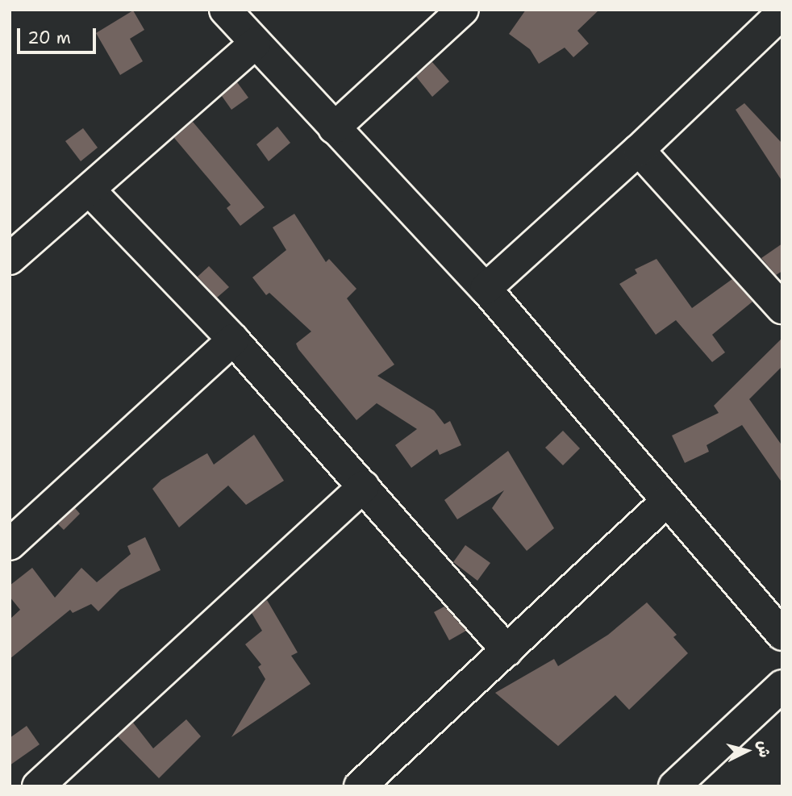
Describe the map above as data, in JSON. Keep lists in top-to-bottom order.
{
  "scale_bar": "20 m",
  "north": "right"
}
